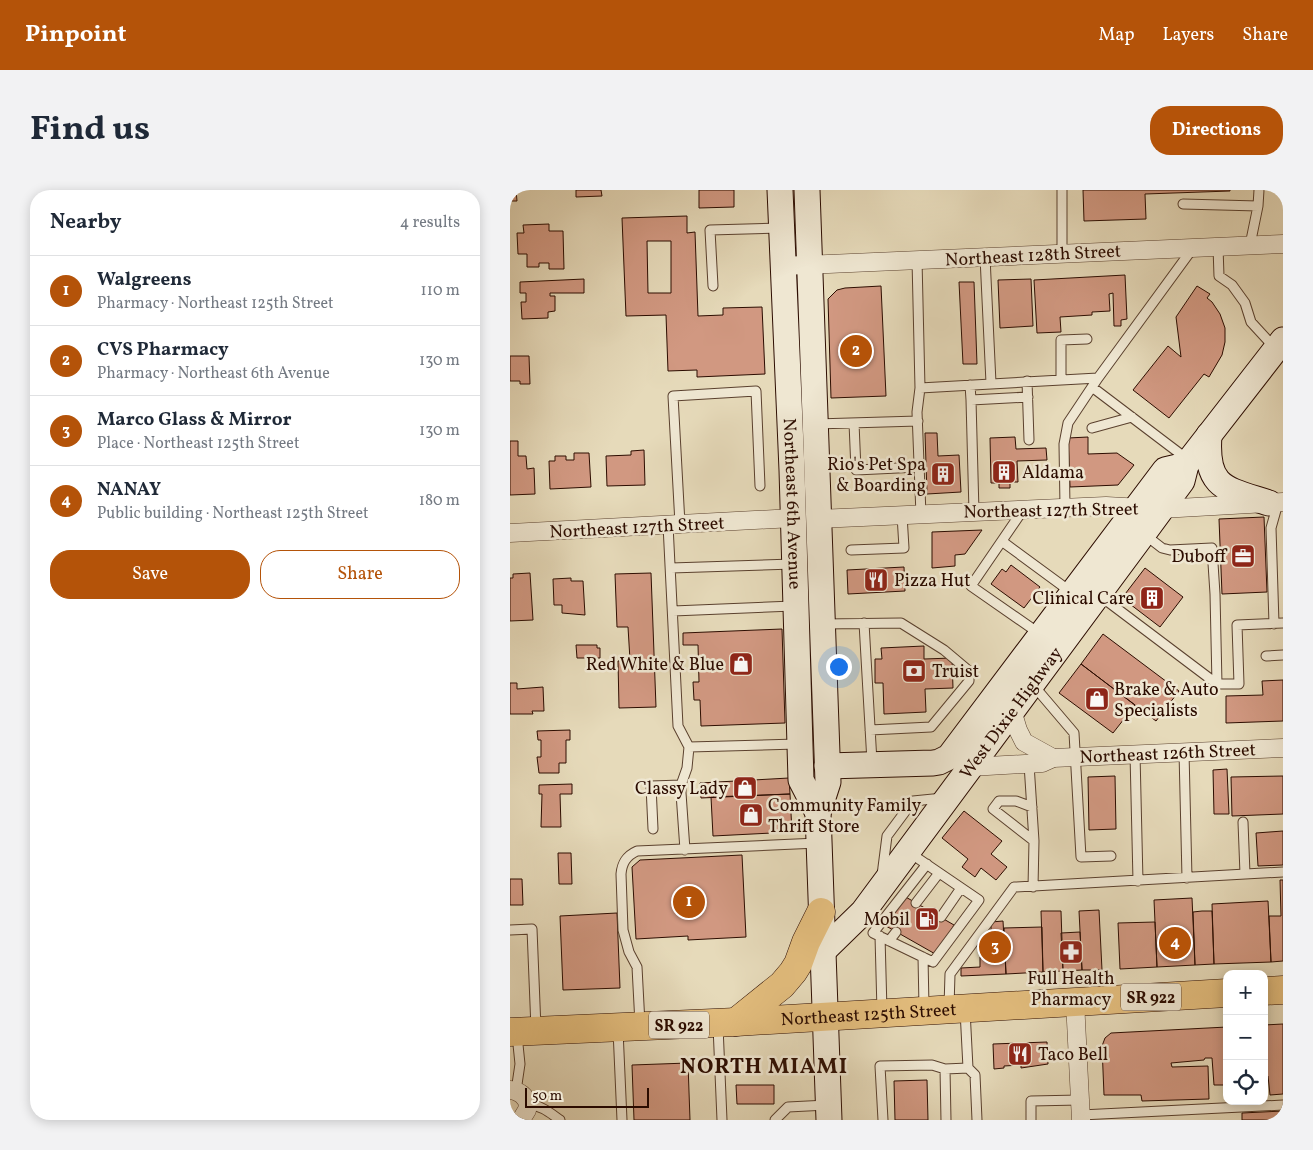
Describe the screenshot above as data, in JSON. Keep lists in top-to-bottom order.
{
  "streets": {
    "main road": [
      "Northeast 6th Avenue",
      "West Dixie Highway",
      "SR 922",
      "Northeast 125th Street"
    ],
    "street": ["Northeast 128th Street", "Northeast 127th Street", "Northeast 126th Street"]
  },
  "crossings": [
    ["Northeast 128th Street", "Northeast 6th Avenue"],
    ["Northeast 6th Avenue", "Northeast 127th Street"],
    ["Northeast 6th Avenue", "West Dixie Highway"],
    ["Northeast 6th Avenue", "Northeast 125th Street"],
    ["Northeast 127th Street", "West Dixie Highway"],
    ["West Dixie Highway", "Northeast 126th Street"]
  ],
  "districts": ["NORTH MIAMI"],
  "places": {
    "building": ["Aldama", "Rio's Pet Spa & Boarding", "Clinical Care"],
    "office": ["Duboff"],
    "restaurant": ["Pizza Hut", "Taco Bell"],
    "shop": [
      "Red White & Blue",
      "Brake & Auto Specialists",
      "Classy Lady",
      "Community Family Thrift Store"
    ],
    "bank": ["Truist"],
    "fuel station": ["Mobil"],
    "pharmacy": ["Full Health Pharmacy"]
  },
  "scale_bar": "50 m",
  "page": {
    "header": "Pinpoint",
    "nav": ["Map", "Layers", "Share"],
    "title": "Find us",
    "buttons": [
      "Directions",
      ["Save", "Share"]
    ],
    "heading": ["Nearby", "4 results"],
    "list": [
      {
        "mark": "1",
        "name": "Walgreens",
        "note": "Pharmacy · Northeast 125th Street",
        "value": "110 m"
      },
      {
        "mark": "2",
        "name": "CVS Pharmacy",
        "note": "Pharmacy · Northeast 6th Avenue",
        "value": "130 m"
      },
      {
        "mark": "3",
        "name": "Marco Glass & Mirror",
        "note": "Place · Northeast 125th Street",
        "value": "130 m"
      },
      {
        "mark": "4",
        "name": "NANAY",
        "note": "Public building · Northeast 125th Street",
        "value": "180 m"
      }
    ],
    "pins": [
      "2",
      "1",
      "4",
      "3"
    ],
    "map_buttons": ["+", "−"],
    "scale": "50 m"
  }
}
